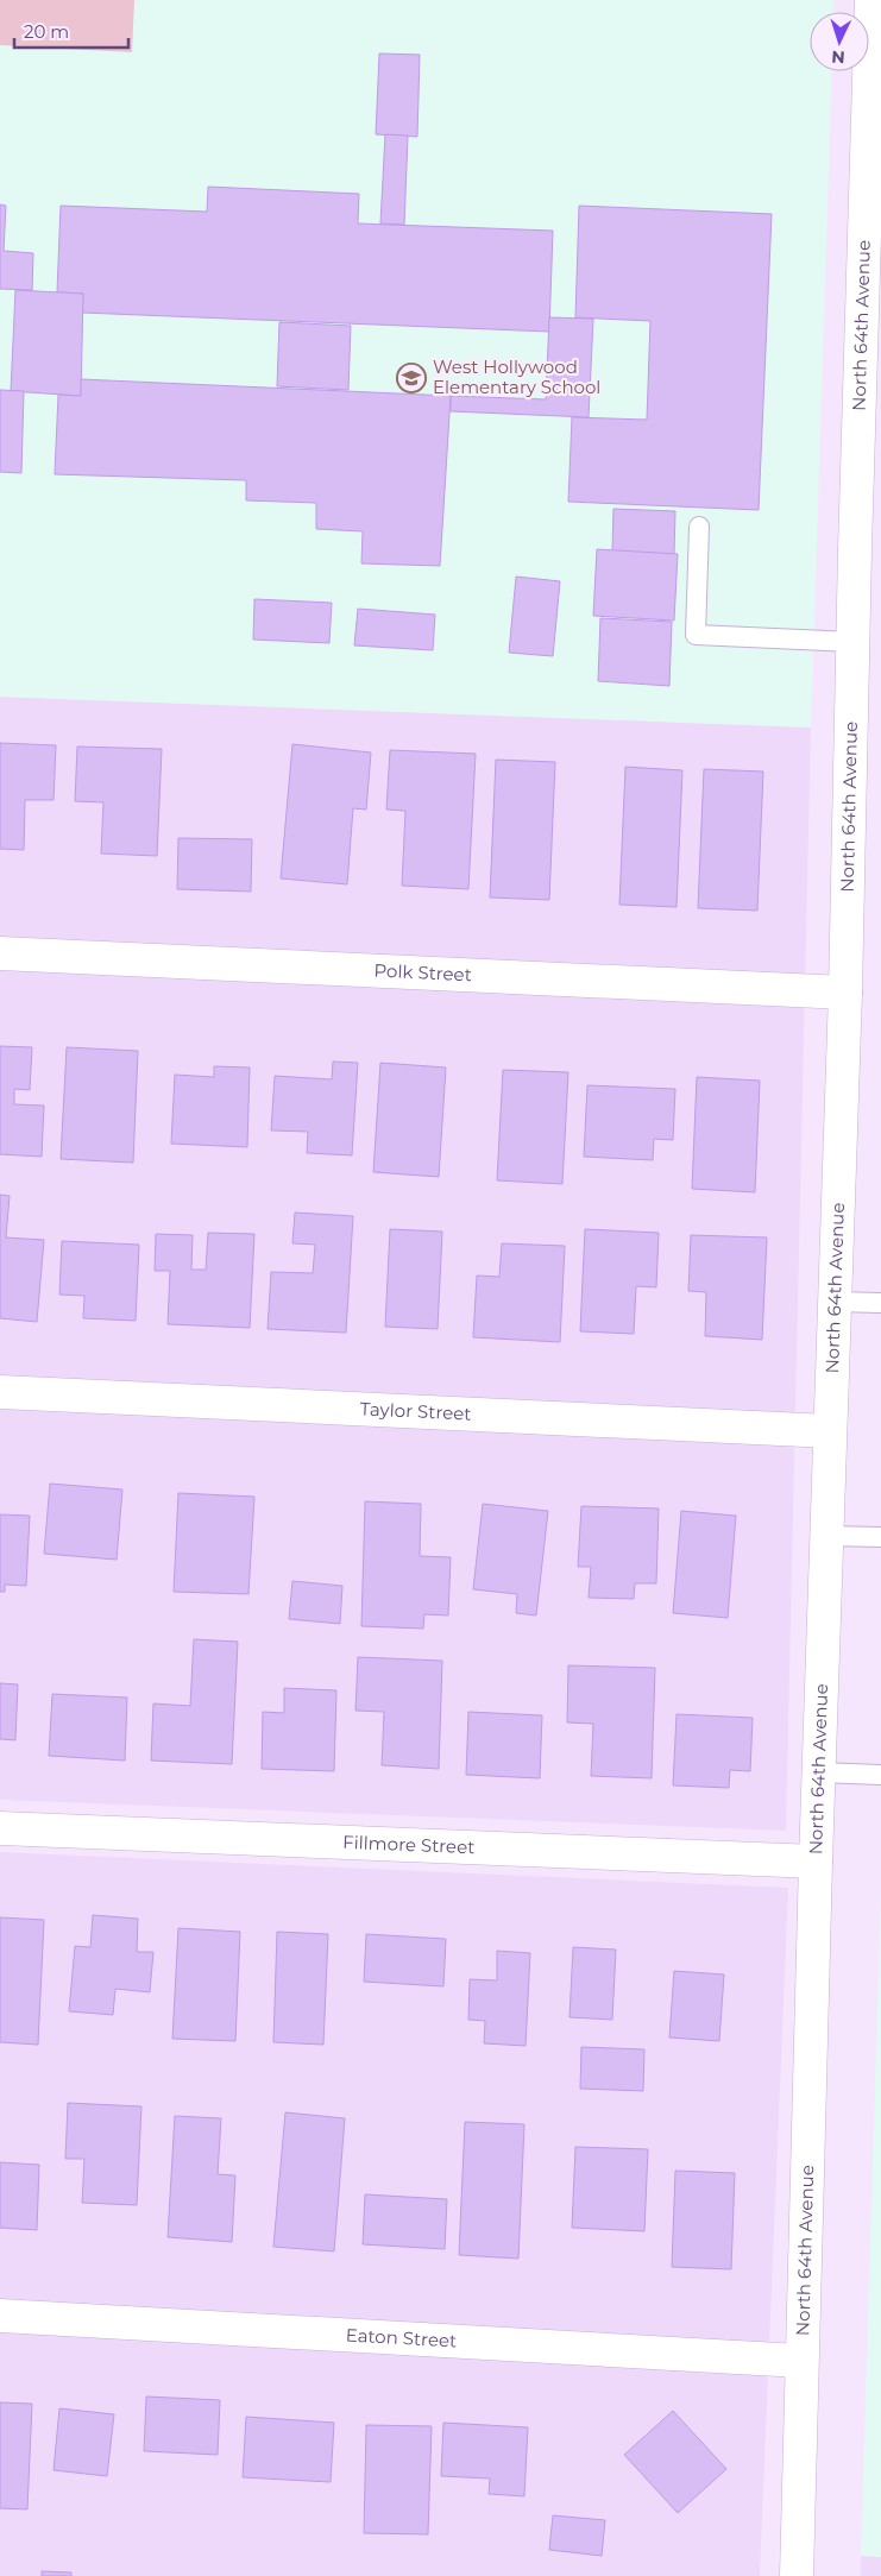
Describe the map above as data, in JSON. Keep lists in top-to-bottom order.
{
  "streets": {
    "street": [
      "North 64th Avenue",
      "Polk Street",
      "Taylor Street",
      "Fillmore Street",
      "Eaton Street"
    ]
  },
  "crossings": [
    ["North 64th Avenue", "Polk Street"],
    ["North 64th Avenue", "Taylor Street"],
    ["North 64th Avenue", "Fillmore Street"],
    ["North 64th Avenue", "Eaton Street"]
  ],
  "places": {
    "school or university": ["West Hollywood Elementary School"]
  },
  "scale_bar": "20 m",
  "north": "bottom"
}
